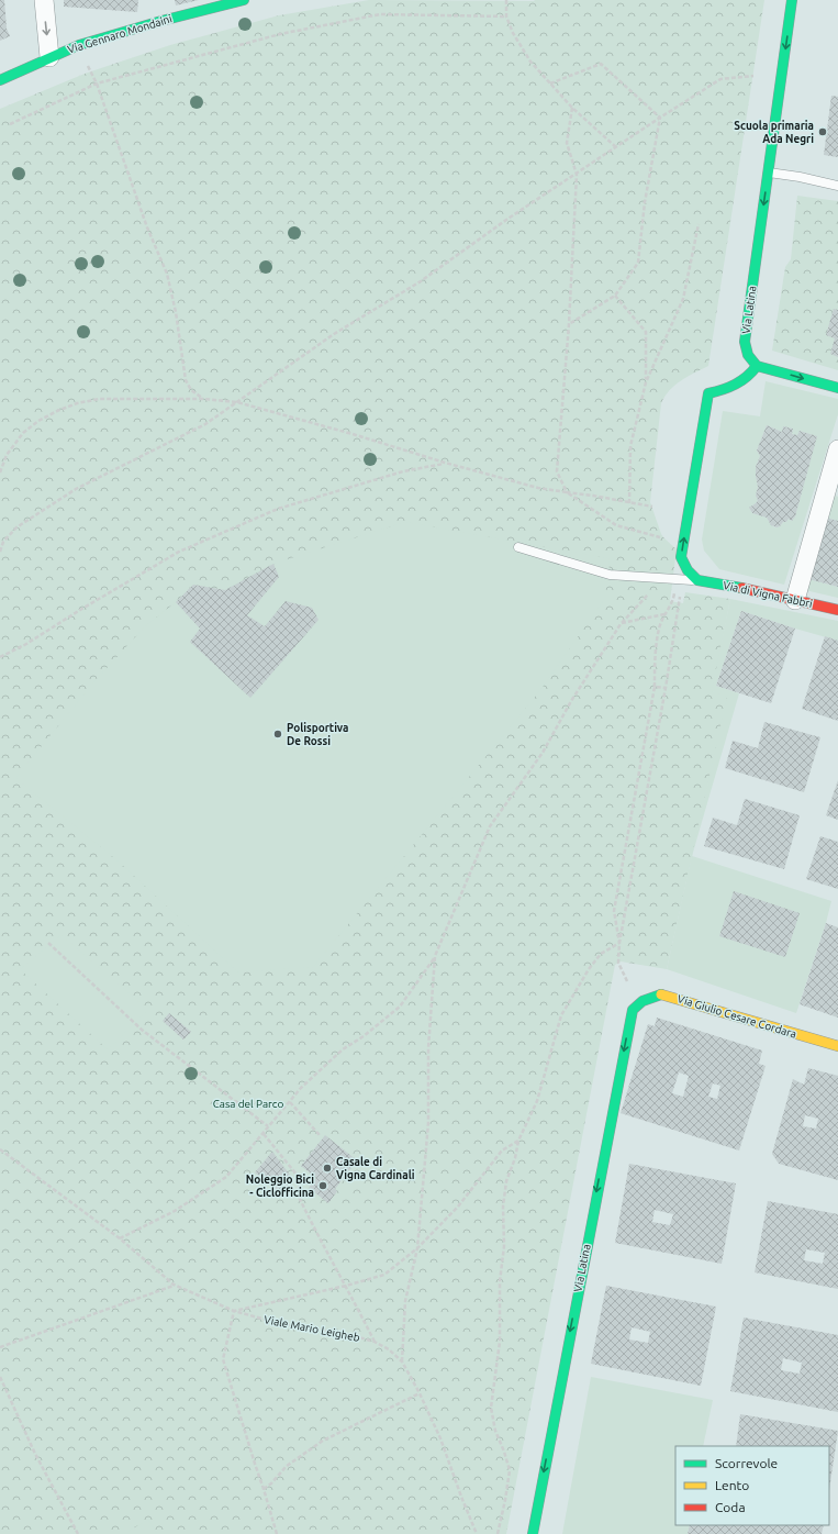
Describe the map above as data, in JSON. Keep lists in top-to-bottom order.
{
  "streets": {
    "street": [
      "Via Gennaro Mondaini",
      "Via Latina",
      "Via di Vigna Fabbri",
      "Via Giulio Cesare Cordara"
    ],
    "path": ["Viale Mario Leigheb"]
  },
  "crossings": [
    ["Via Latina", "Via Giulio Cesare Cordara"]
  ],
  "one_way": ["Via Latina"],
  "parks": ["Casa del Parco"],
  "places": [
    "Scuola primaria Ada Negri",
    "Polisportiva De Rossi",
    "Casale di Vigna Cardinali",
    "Noleggio Bici - Ciclofficina"
  ],
  "legend": ["Scorrevole", "Lento", "Coda"]
}
